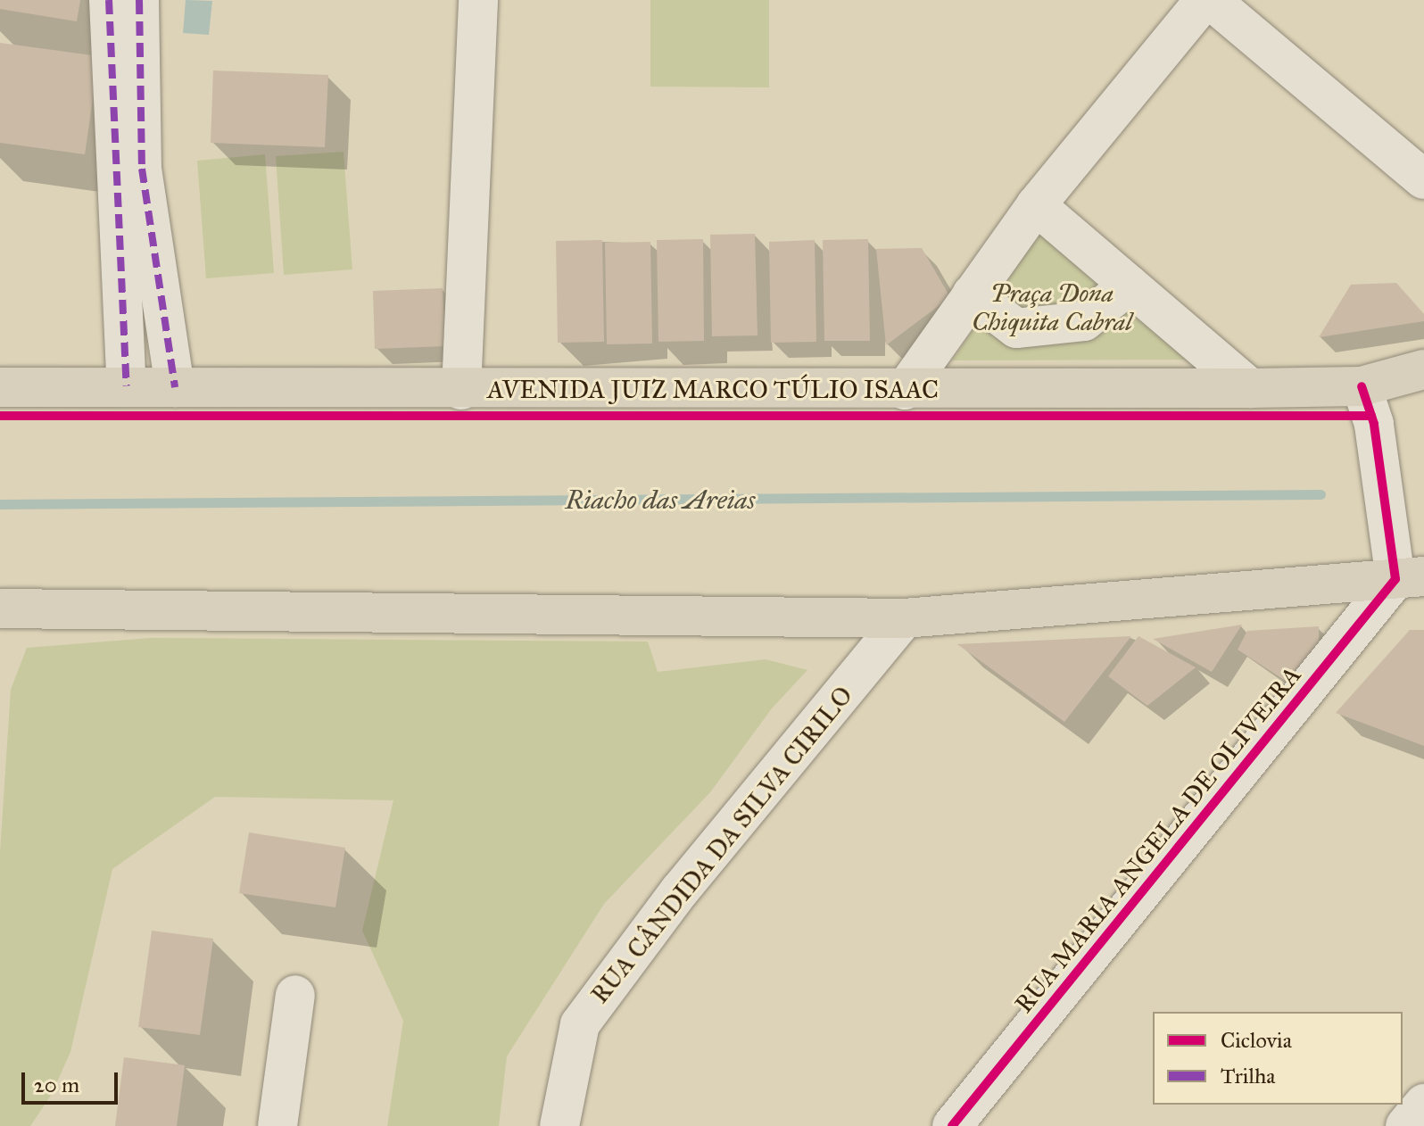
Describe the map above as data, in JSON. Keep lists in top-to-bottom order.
{
  "streets": {
    "main road": ["AVENIDA JUIZ MARCO TÚLIO ISAAC"],
    "street": ["RUA MARIA ANGELA DE OLIVEIRA", "RUA CÂNDIDA DA SILVA CIRILO"]
  },
  "water": ["Riacho das Areias"],
  "parks": ["Praça Dona Chiquita Cabral"],
  "legend": ["Ciclovia", "Trilha"],
  "scale_bar": "20 m"
}
